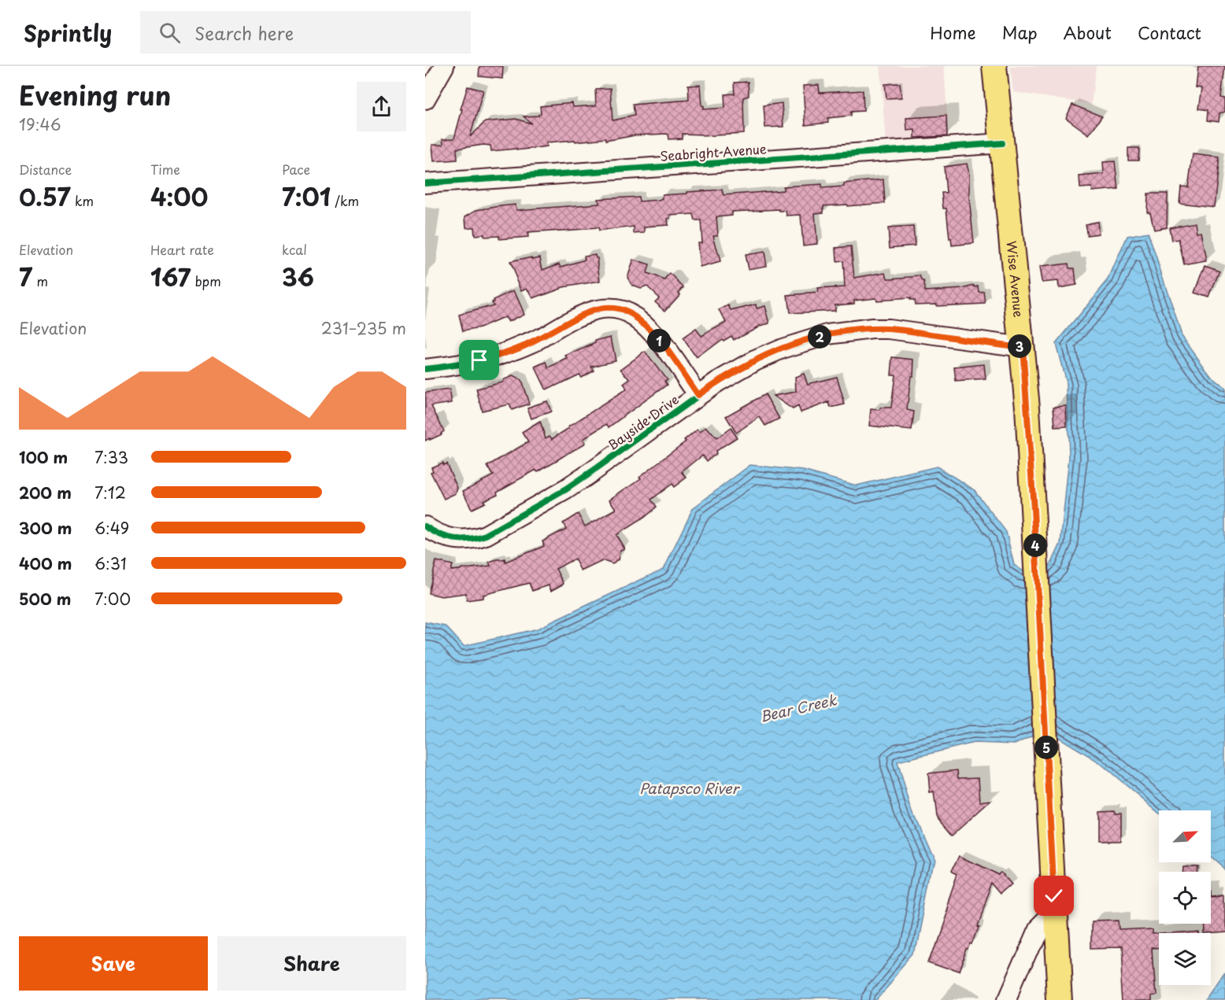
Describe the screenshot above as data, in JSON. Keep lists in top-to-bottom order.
{
  "streets": {
    "main road": ["Wise Avenue"],
    "street": ["Seabright Avenue", "Bayside Drive"]
  },
  "crossings": [
    ["Seabright Avenue", "Wise Avenue"],
    ["Wise Avenue", "Bayside Drive"]
  ],
  "water": ["Bear Creek", "Patapsco River"],
  "north": "top right",
  "page": {
    "header": "Sprintly",
    "search": "Search here",
    "nav": [
      "Home",
      "Map",
      "About",
      "Contact"
    ],
    "heading": ["Evening run", "19:46"],
    "stats": [
      ["Distance", "0.57 km"],
      ["Time", "4:00"],
      ["Pace", "7:01 /km"],
      ["Elevation", "7 m"],
      ["Heart rate", "167 bpm"],
      ["kcal", "36"]
    ],
    "chart": ["Elevation", "231–235 m"],
    "pins": [
      "2",
      "1",
      "3",
      "4",
      "5"
    ],
    "list": [
      {
        "name": "100 m",
        "note": "7:33"
      },
      {
        "name": "200 m",
        "note": "7:12"
      },
      {
        "name": "300 m",
        "note": "6:49"
      },
      {
        "name": "400 m",
        "note": "6:31"
      },
      {
        "name": "500 m",
        "note": "7:00"
      }
    ],
    "buttons": ["Save", "Share"]
  }
}
